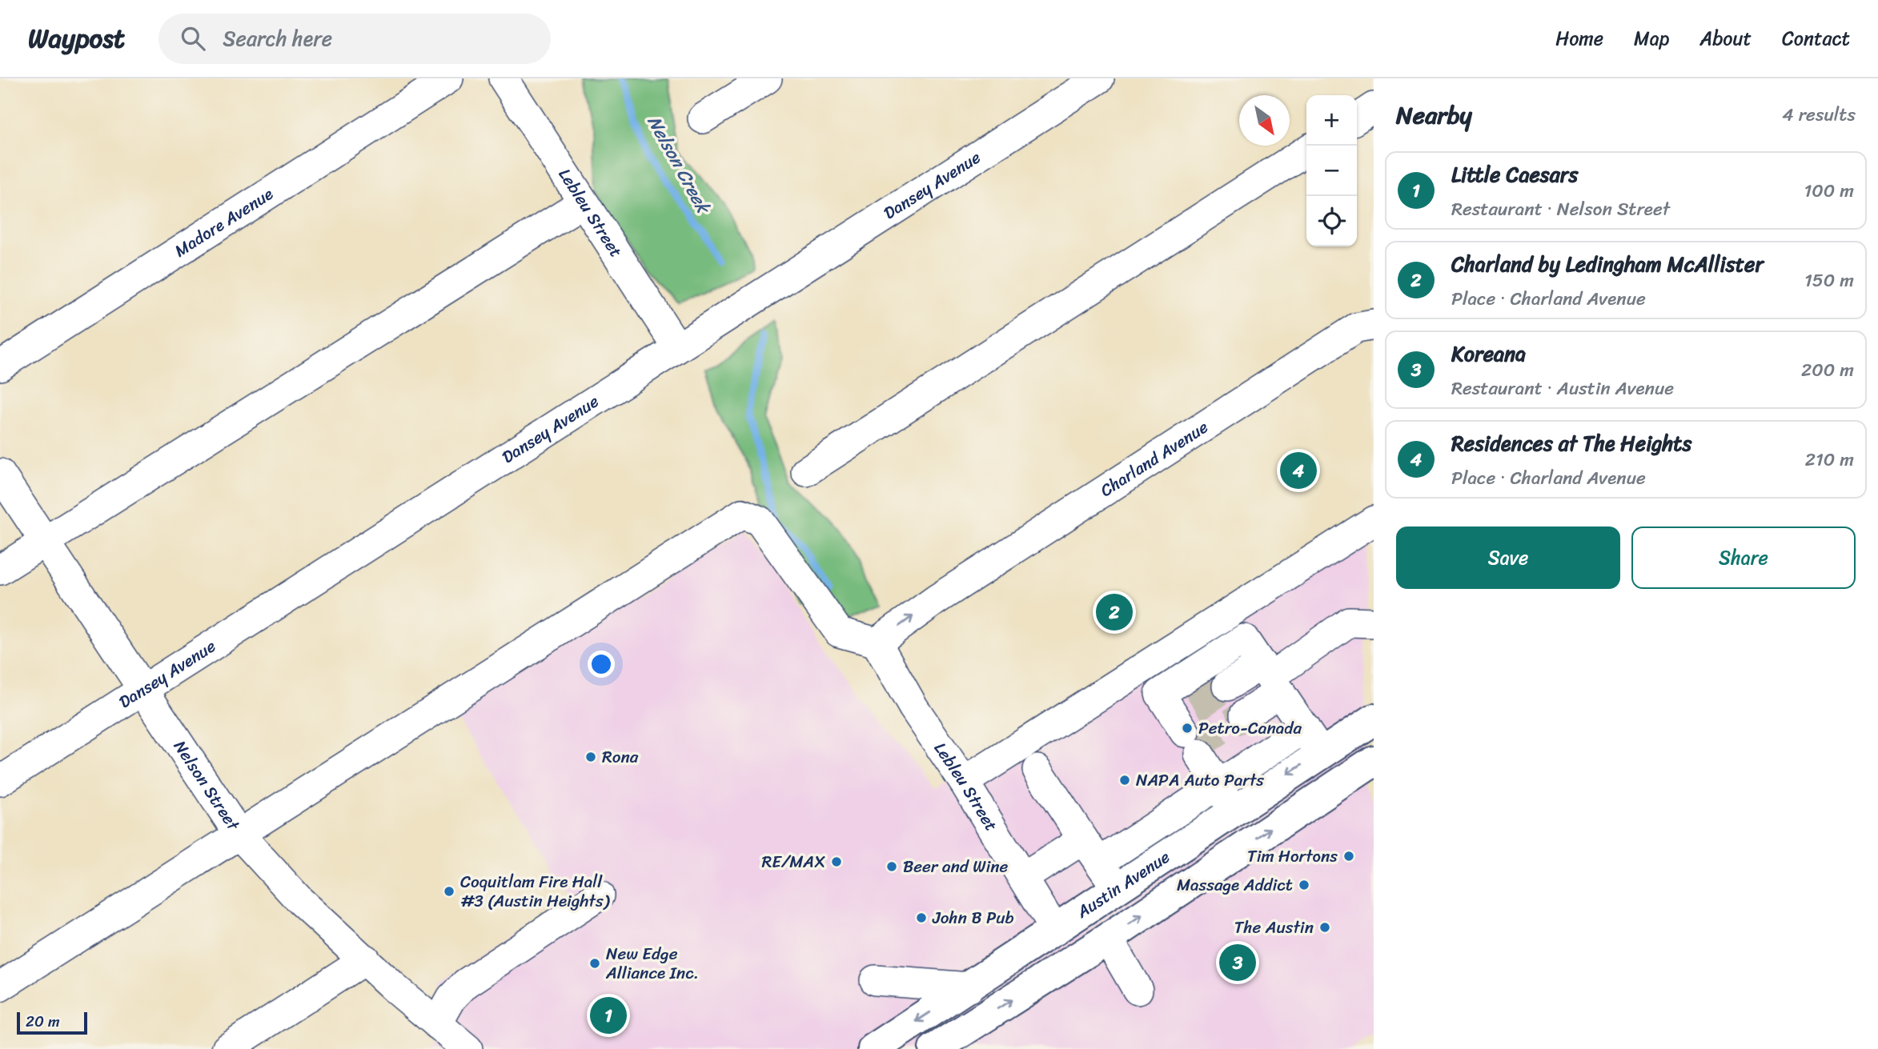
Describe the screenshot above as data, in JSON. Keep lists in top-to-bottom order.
{
  "streets": {
    "main road": ["Austin Avenue"],
    "street": [
      "Dansey Avenue",
      "Lebleu Street",
      "Madore Avenue",
      "Charland Avenue",
      "Nelson Street"
    ]
  },
  "crossings": [
    ["Dansey Avenue", "Lebleu Street"],
    ["Dansey Avenue", "Nelson Street"],
    ["Lebleu Street", "Charland Avenue"],
    ["Lebleu Street", "Austin Avenue"]
  ],
  "water": ["Nelson Creek"],
  "places": [
    "Petro-Canada",
    "Rona",
    "NAPA Auto Parts",
    "Tim Hortons",
    "RE/MAX",
    "Beer and Wine",
    "Massage Addict",
    "Coquitlam Fire Hall #3 (Austin Heights)",
    "John B Pub",
    "The Austin",
    "New Edge Alliance Inc."
  ],
  "scale_bar": "20 m",
  "north": "bottom right",
  "page": {
    "header": "Waypost",
    "search": "Search here",
    "nav": [
      "Home",
      "Map",
      "About",
      "Contact"
    ],
    "heading": ["Nearby", "4 results"],
    "map_buttons": ["+", "−"],
    "list": [
      {
        "mark": "1",
        "name": "Little Caesars",
        "note": "Restaurant · Nelson Street",
        "value": "100 m"
      },
      {
        "mark": "2",
        "name": "Charland by Ledingham McAllister",
        "note": "Place · Charland Avenue",
        "value": "150 m"
      },
      {
        "mark": "3",
        "name": "Koreana",
        "note": "Restaurant · Austin Avenue",
        "value": "200 m"
      },
      {
        "mark": "4",
        "name": "Residences at The Heights",
        "note": "Place · Charland Avenue",
        "value": "210 m"
      }
    ],
    "pins": [
      "4",
      "2",
      "3",
      "1"
    ],
    "buttons": ["Save", "Share"],
    "scale": "20 m"
  }
}
